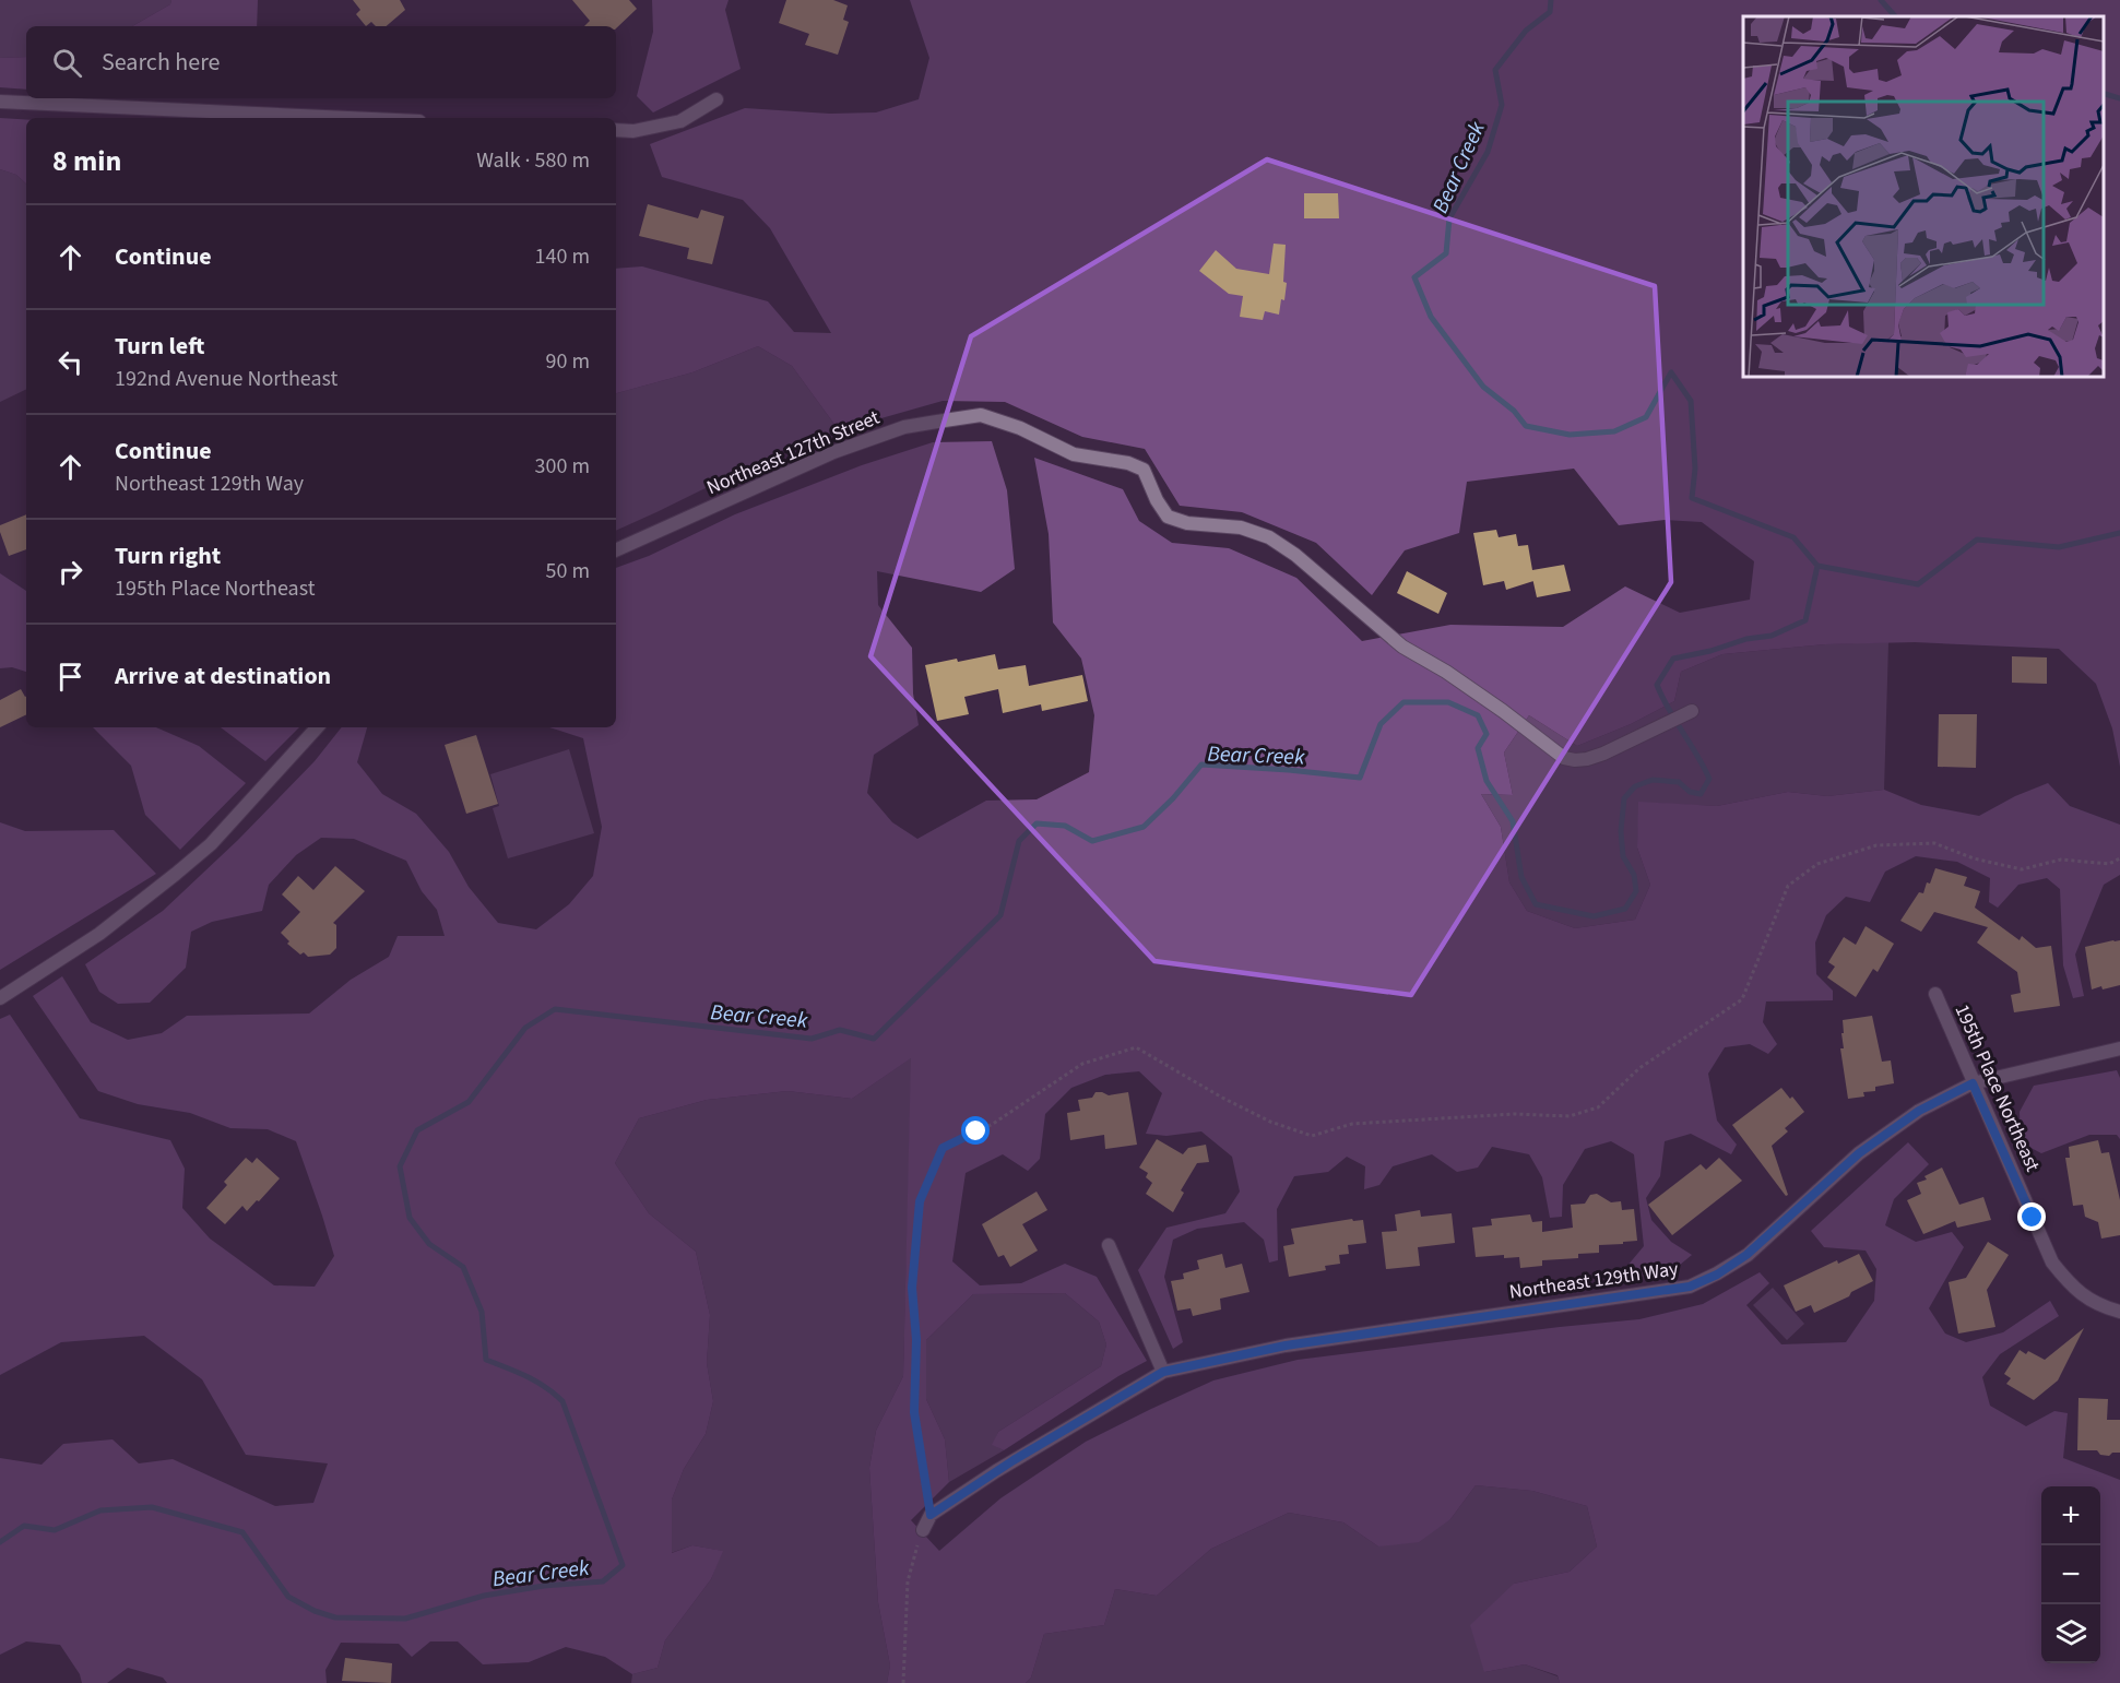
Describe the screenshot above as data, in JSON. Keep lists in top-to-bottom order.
{
  "streets": {
    "street": ["Northeast 127th Street", "195th Place Northeast", "Northeast 129th Way"]
  },
  "crossings": [
    ["195th Place Northeast", "Northeast 129th Way"]
  ],
  "water": ["Bear Creek"],
  "page": {
    "search": "Search here",
    "heading": ["8 min", "Walk · 580 m"],
    "list": [
      ["Continue", "140 m"],
      ["Turn left", "192nd Avenue Northeast", "90 m"],
      ["Continue", "Northeast 129th Way", "300 m"],
      ["Turn right", "195th Place Northeast", "50 m"],
      "Arrive at destination"
    ],
    "map_buttons": ["+", "−"]
  }
}
